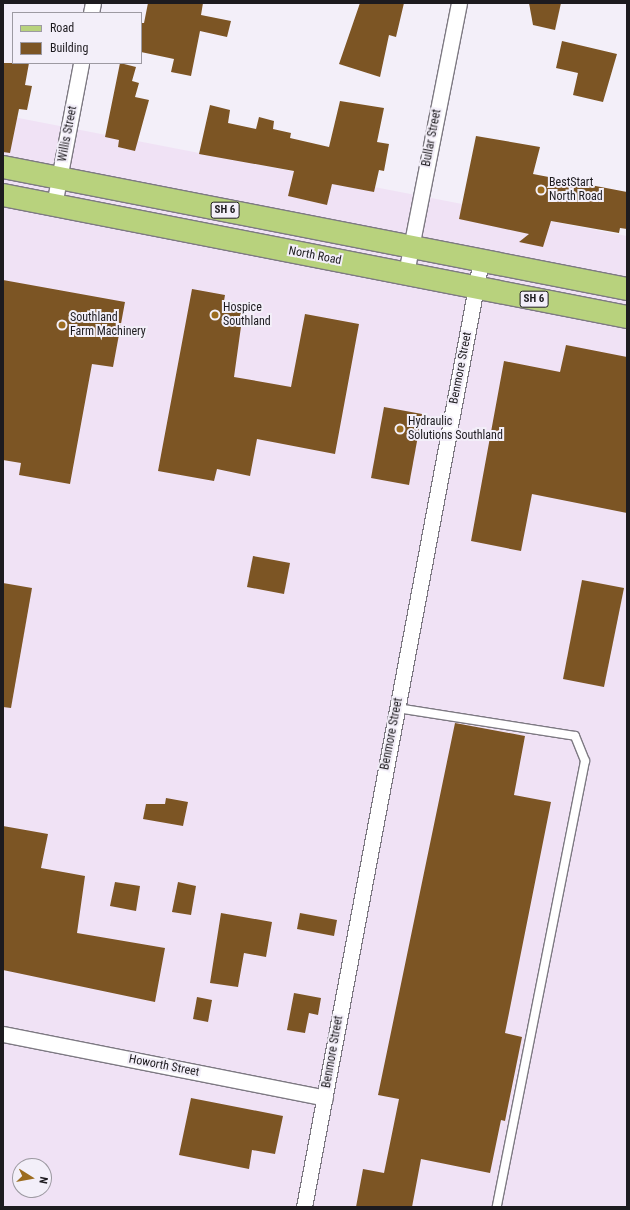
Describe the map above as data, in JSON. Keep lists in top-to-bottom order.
{
  "streets": {
    "main road": ["SH 6", "North Road"],
    "street": [
      "Willis Street",
      "Bullar Street",
      "Benmore Street",
      "Howorth Street"
    ]
  },
  "crossings": [
    ["Willis Street", "SH 6"],
    ["Willis Street", "North Road"],
    ["Bullar Street", "SH 6"],
    ["Bullar Street", "North Road"],
    ["SH 6", "Benmore Street"],
    ["North Road", "Benmore Street"],
    ["Benmore Street", "Howorth Street"]
  ],
  "places": [
    "BestStart North Road",
    "Hospice Southland",
    "Southland Farm Machinery",
    "Hydraulic Solutions Southland"
  ],
  "legend": ["Road", "Building"],
  "north": "right"
}
